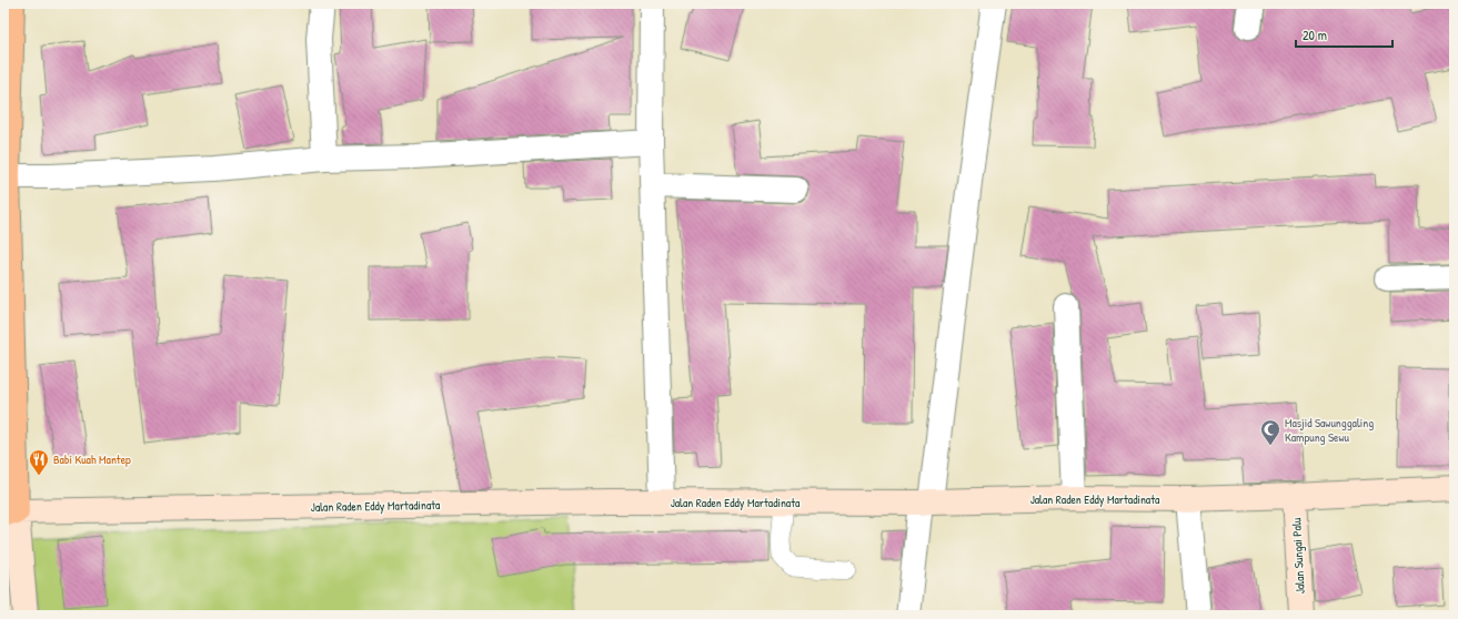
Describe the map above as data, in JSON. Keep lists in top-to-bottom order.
{
  "streets": {
    "main road": ["Jalan Raden Eddy Martadinata", "Jalan Sungai Palu"]
  },
  "crossings": [
    ["Jalan Raden Eddy Martadinata", "Jalan Sungai Palu"]
  ],
  "places": {
    "mosque": ["Masjid Sawunggaling Kampung Sewu"],
    "restaurant": ["Babi Kuah Mantep"]
  },
  "scale_bar": "20 m"
}
